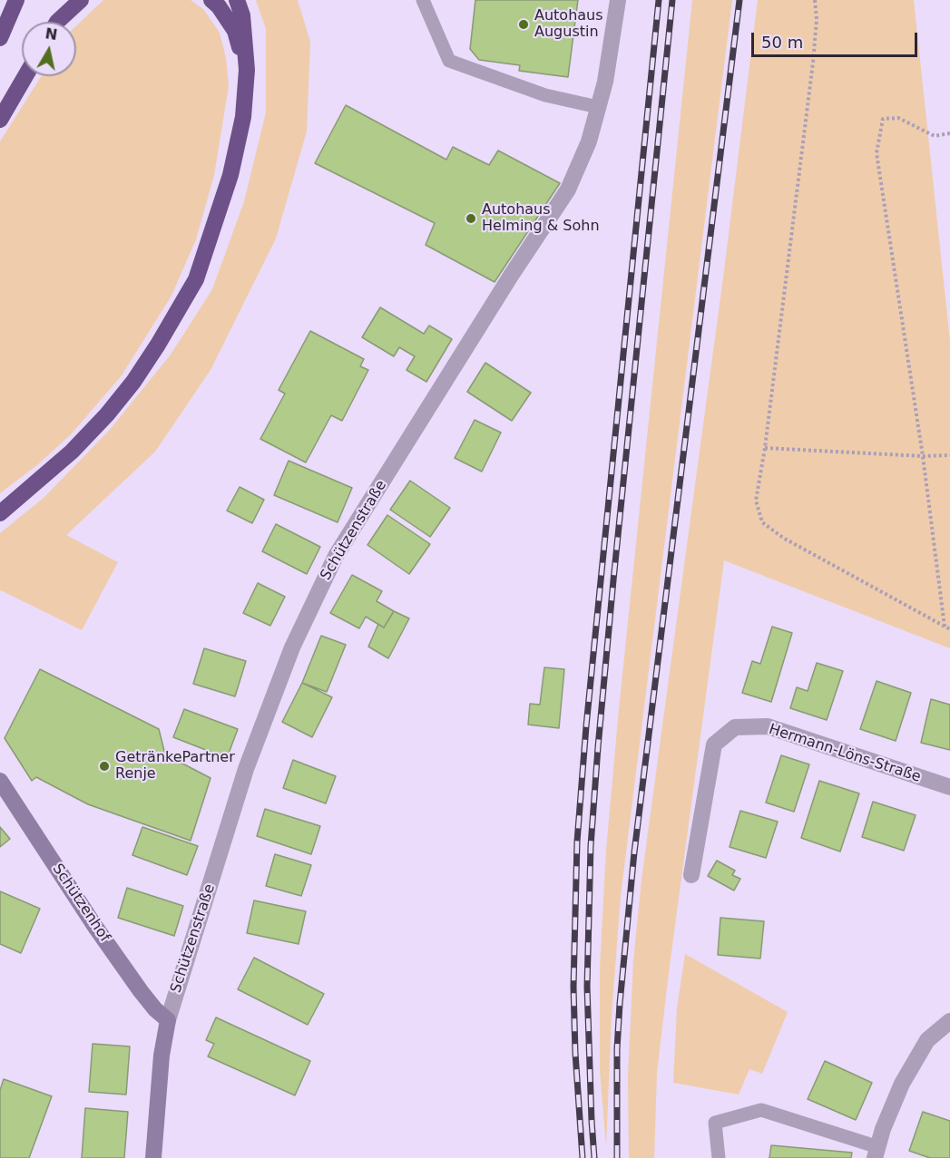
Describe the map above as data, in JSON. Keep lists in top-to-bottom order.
{
  "streets": {
    "street": ["Schützenstraße", "Hermann-Löns-Straße", "Schützenhof"]
  },
  "crossings": [
    ["Schützenstraße", "Schützenhof"]
  ],
  "places": ["Autohaus Augustin", "Autohaus Helming & Sohn", "GetränkePartner Renje"],
  "scale_bar": "50 m",
  "north": "top"
}
